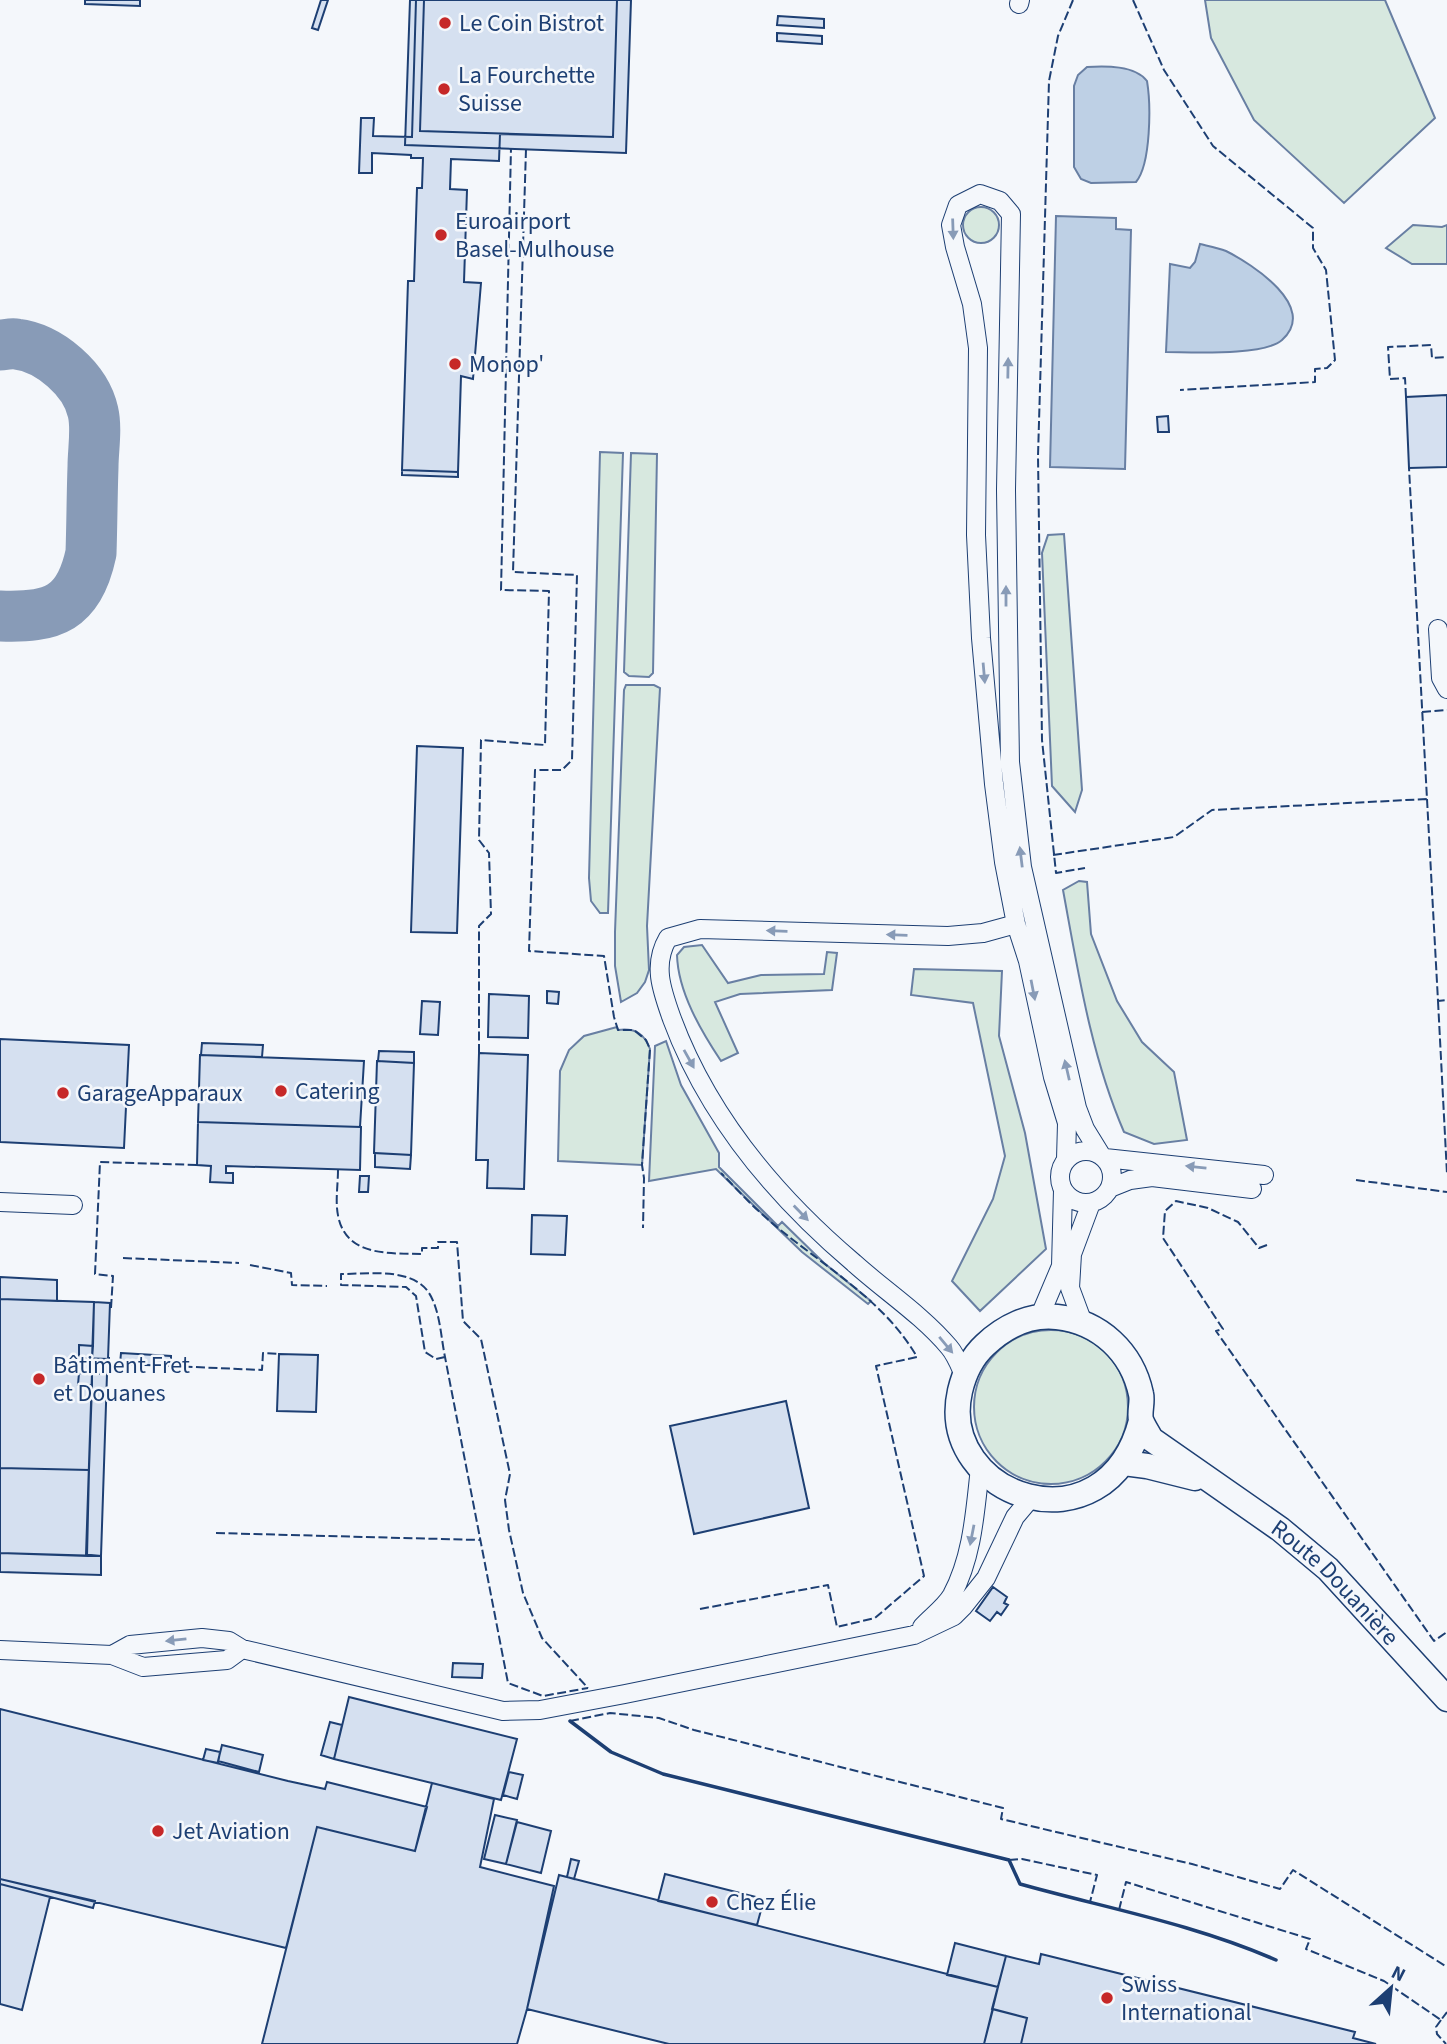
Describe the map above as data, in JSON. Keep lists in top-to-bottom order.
{
  "streets": {
    "main road": ["Route Douanière"]
  },
  "places": [
    "Le Coin Bistrot",
    "La Fourchette Suisse",
    "Euroairport Basel-Mulhouse",
    "Monop'",
    "Catering",
    "GarageApparaux",
    "Bâtiment Fret et Douanes",
    "Jet Aviation",
    "Chez Élie",
    "Swiss International"
  ],
  "north": "top right"
}
